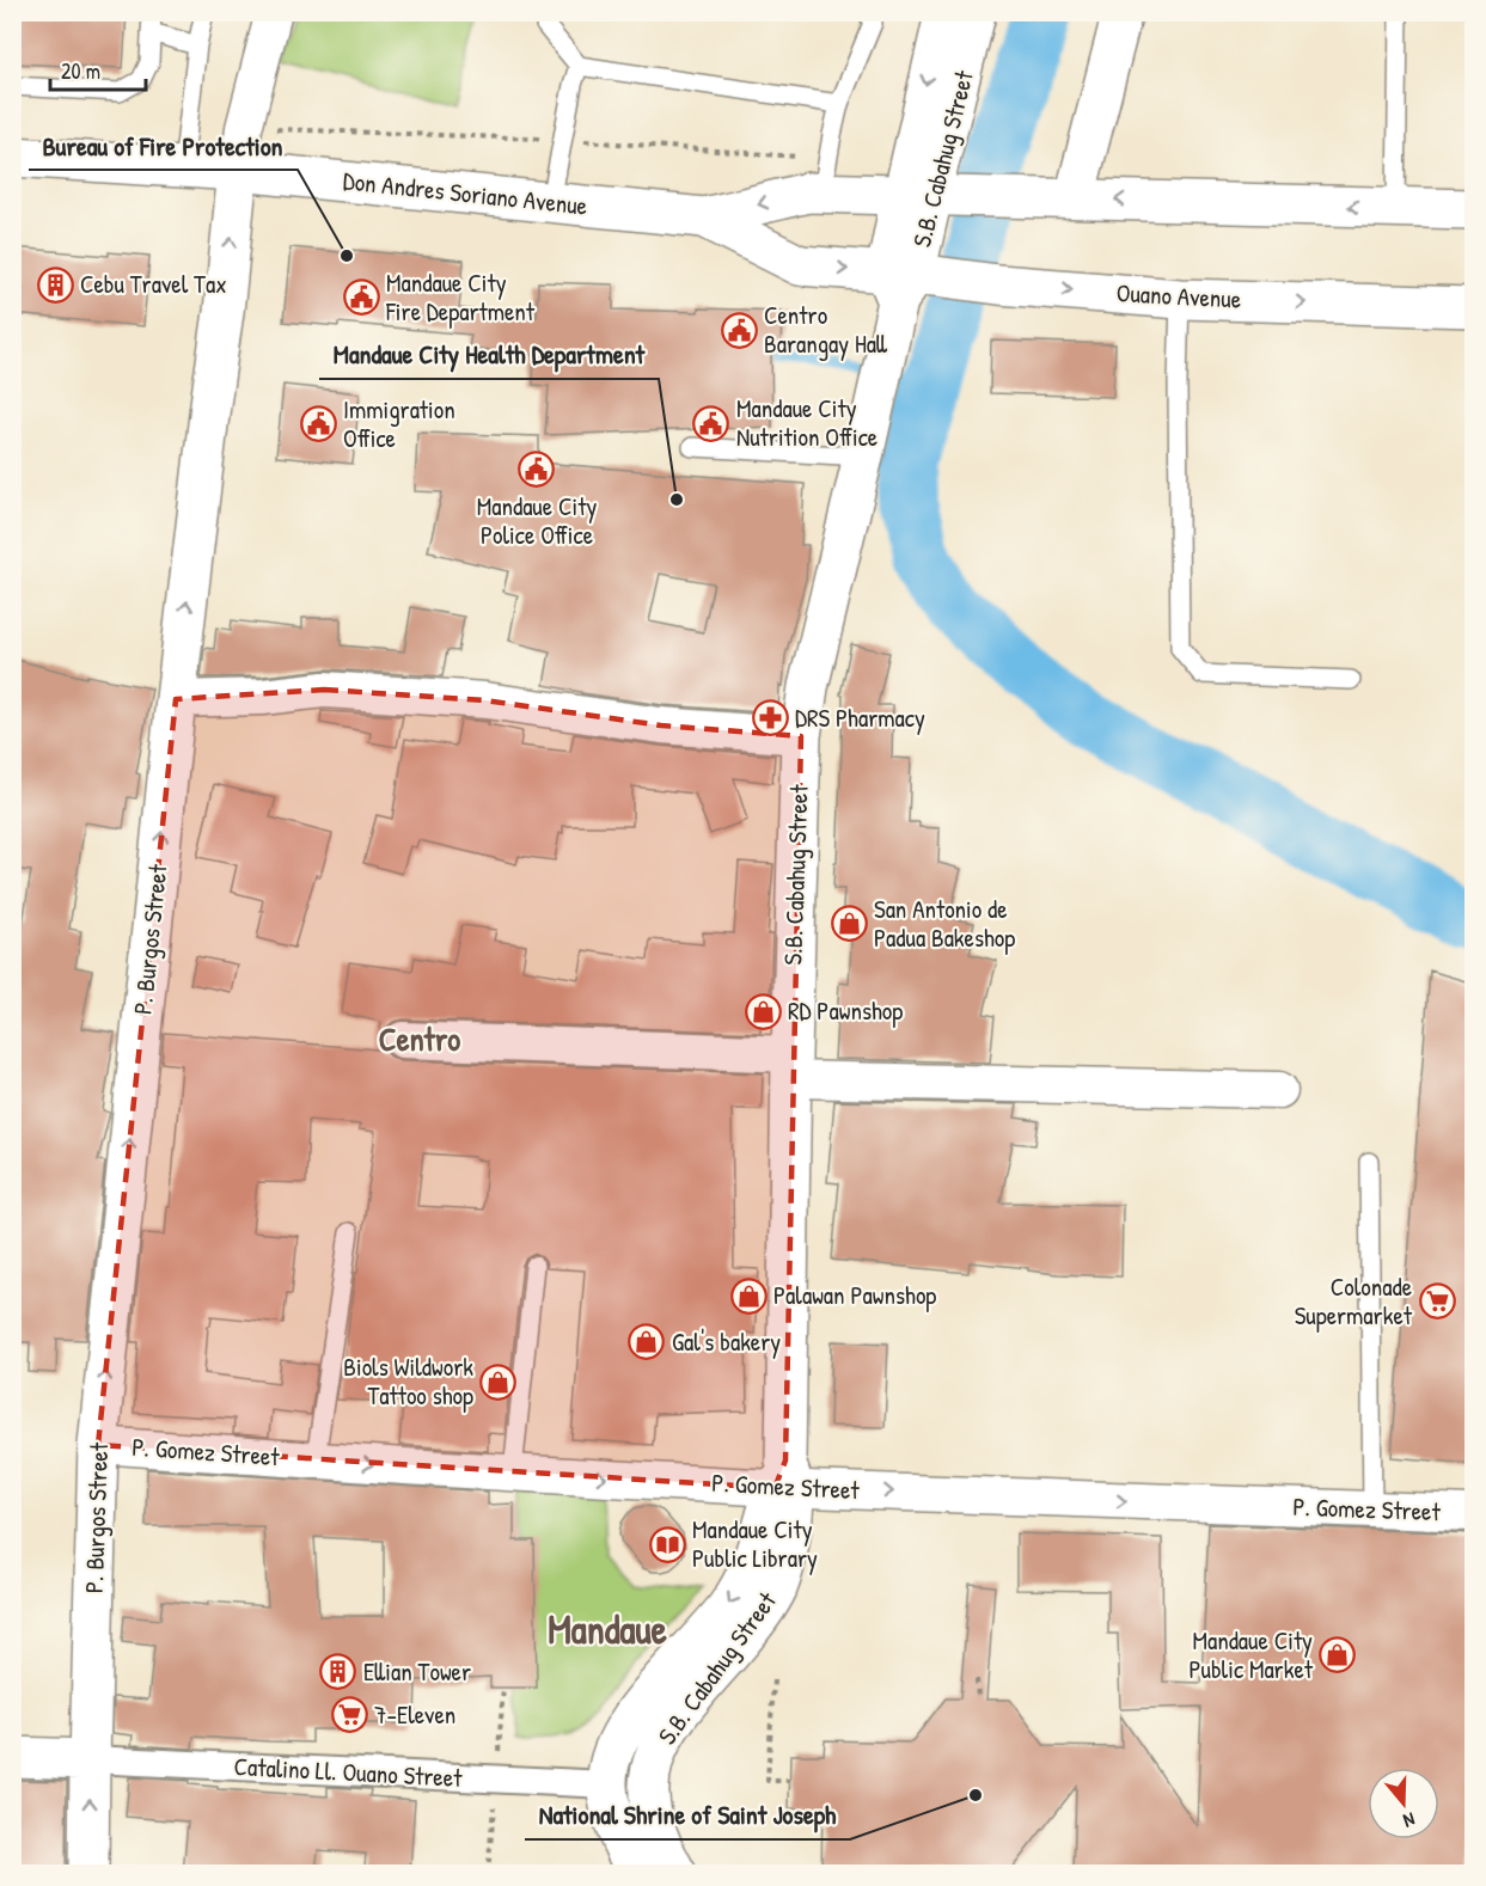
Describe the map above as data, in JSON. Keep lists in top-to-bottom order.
{
  "streets": {
    "main road": [
      "S.B. Cabahug Street",
      "Don Andres Soriano Avenue",
      "Ouano Avenue",
      "P. Burgos Street"
    ],
    "street": ["P. Gomez Street", "Catalino Ll. Ouano Street"]
  },
  "crossings": [
    ["S.B. Cabahug Street", "Don Andres Soriano Avenue"],
    ["S.B. Cabahug Street", "Ouano Avenue"],
    ["S.B. Cabahug Street", "P. Gomez Street"],
    ["S.B. Cabahug Street", "Catalino Ll. Ouano Street"],
    ["Don Andres Soriano Avenue", "Ouano Avenue"],
    ["Don Andres Soriano Avenue", "P. Burgos Street"],
    ["P. Burgos Street", "P. Gomez Street"],
    ["P. Burgos Street", "Catalino Ll. Ouano Street"]
  ],
  "one_way": ["P. Burgos Street", "P. Gomez Street"],
  "districts": ["Centro", "Mandaue"],
  "places": {
    "other": ["Bureau of Fire Protection", "Mandaue City Health Department", "National Shrine of Saint Joseph"],
    "building": ["Cebu Travel Tax", "Ellian Tower"],
    "public building": [
      "Mandaue City Fire Department",
      "Centro Barangay Hall",
      "Mandaue City Nutrition Office",
      "Immigration Office",
      "Mandaue City Police Office"
    ],
    "pharmacy": ["DRS Pharmacy"],
    "shop": [
      "San Antonio de Padua Bakeshop",
      "RD Pawnshop",
      "Palawan Pawnshop",
      "Gal's bakery",
      "Biols Wildwork Tattoo shop",
      "Mandaue City Public Market"
    ],
    "supermarket": ["Colonade Supermarket", "7-Eleven"],
    "library": ["Mandaue City Public Library"]
  },
  "scale_bar": "20 m",
  "north": "bottom"
}
